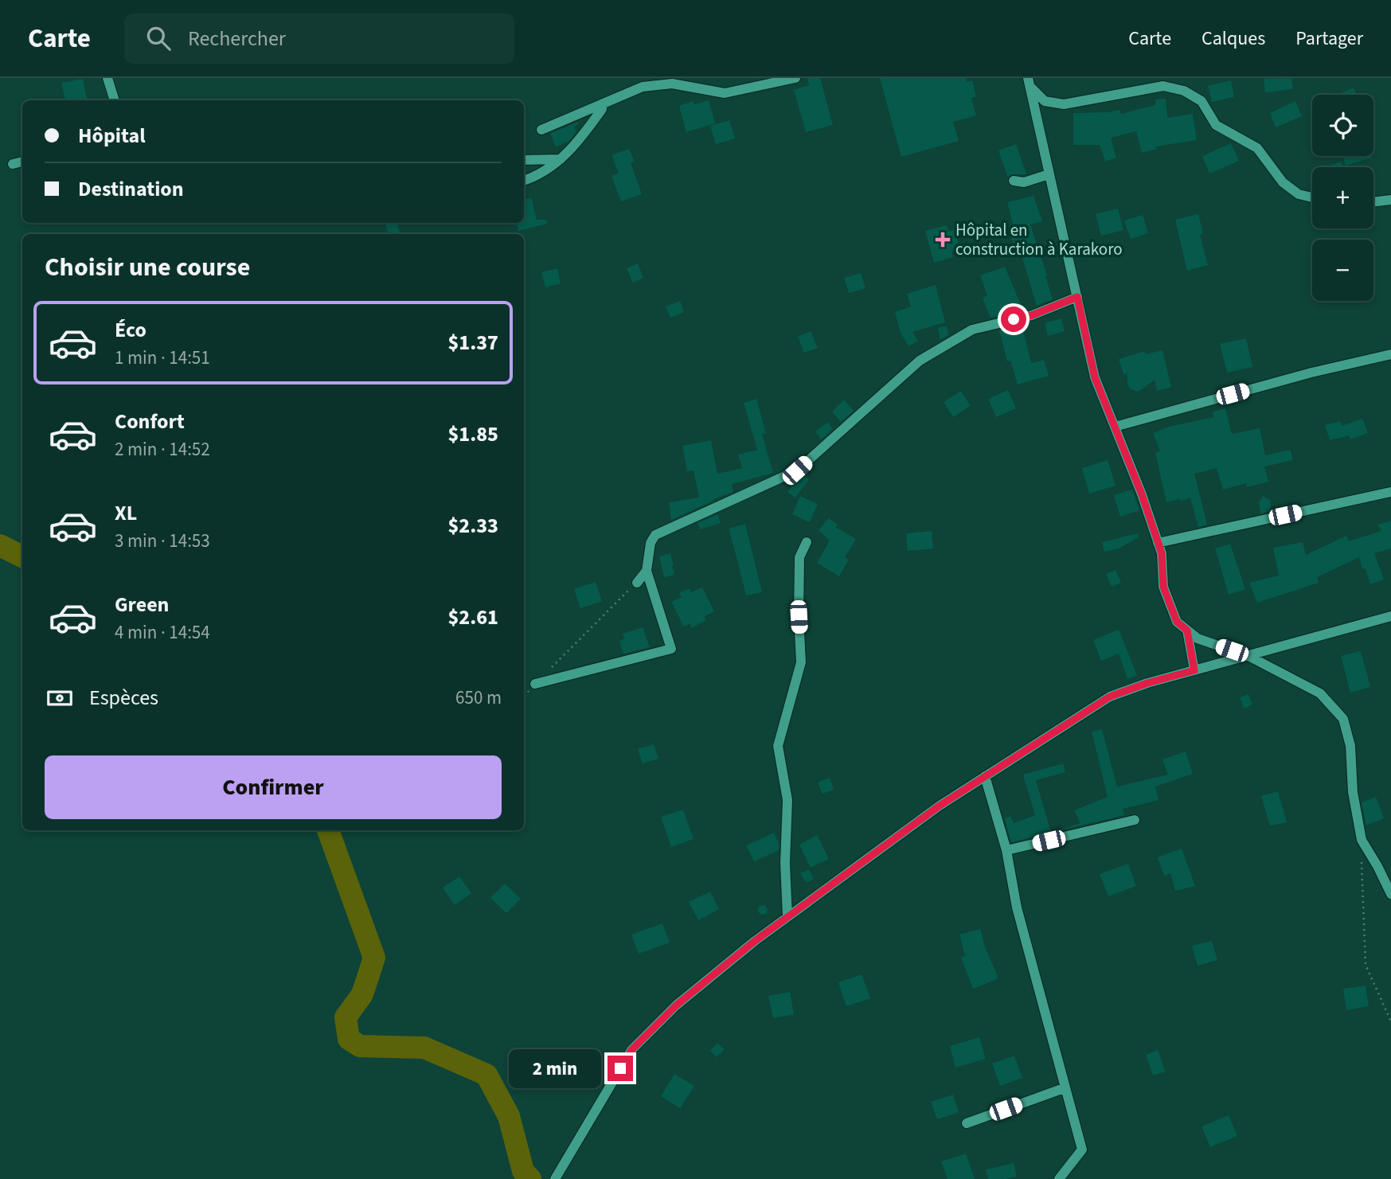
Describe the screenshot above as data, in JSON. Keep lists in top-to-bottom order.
{
  "places": {
    "health": ["Hôpital en construction à Karakoro"]
  },
  "page": {
    "header": "Carte",
    "search": "Rechercher",
    "nav": ["Carte", "Calques", "Partager"],
    "map_buttons": ["+", "−"],
    "banner": ["Hôpital", "Destination"],
    "heading": "Choisir une course",
    "list": [
      {
        "name": "Éco",
        "note": "1 min · 14:51",
        "value": "$1.37"
      },
      {
        "name": "Confort",
        "note": "2 min · 14:52",
        "value": "$1.85"
      },
      {
        "name": "XL",
        "note": "3 min · 14:53",
        "value": "$2.33"
      },
      {
        "name": "Green",
        "note": "4 min · 14:54",
        "value": "$2.61"
      }
    ],
    "pay": ["Espèces", "650 m"],
    "buttons": "Confirmer",
    "bubble": "2 min"
  }
}
